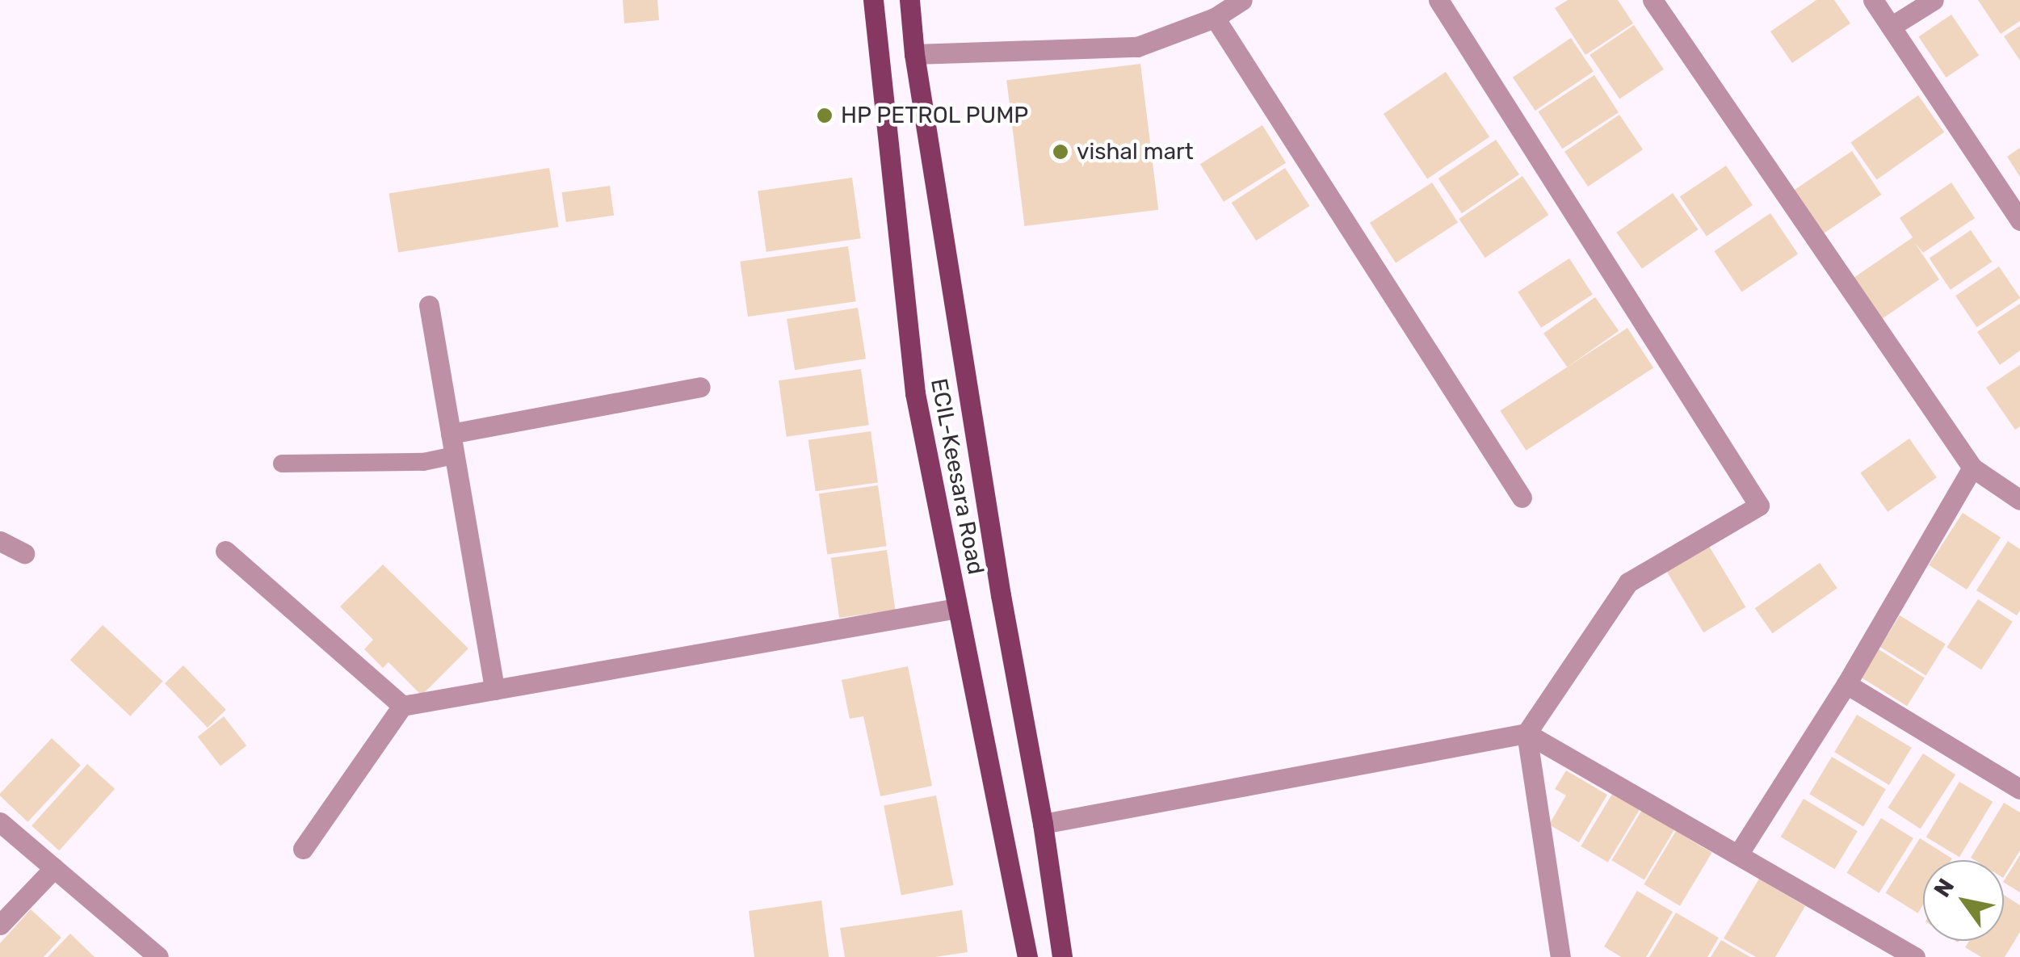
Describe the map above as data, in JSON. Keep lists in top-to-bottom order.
{
  "streets": {
    "main road": ["ECIL-Keesara Road"]
  },
  "places": ["HP PETROL PUMP", "vishal mart"],
  "north": "top left"
}
